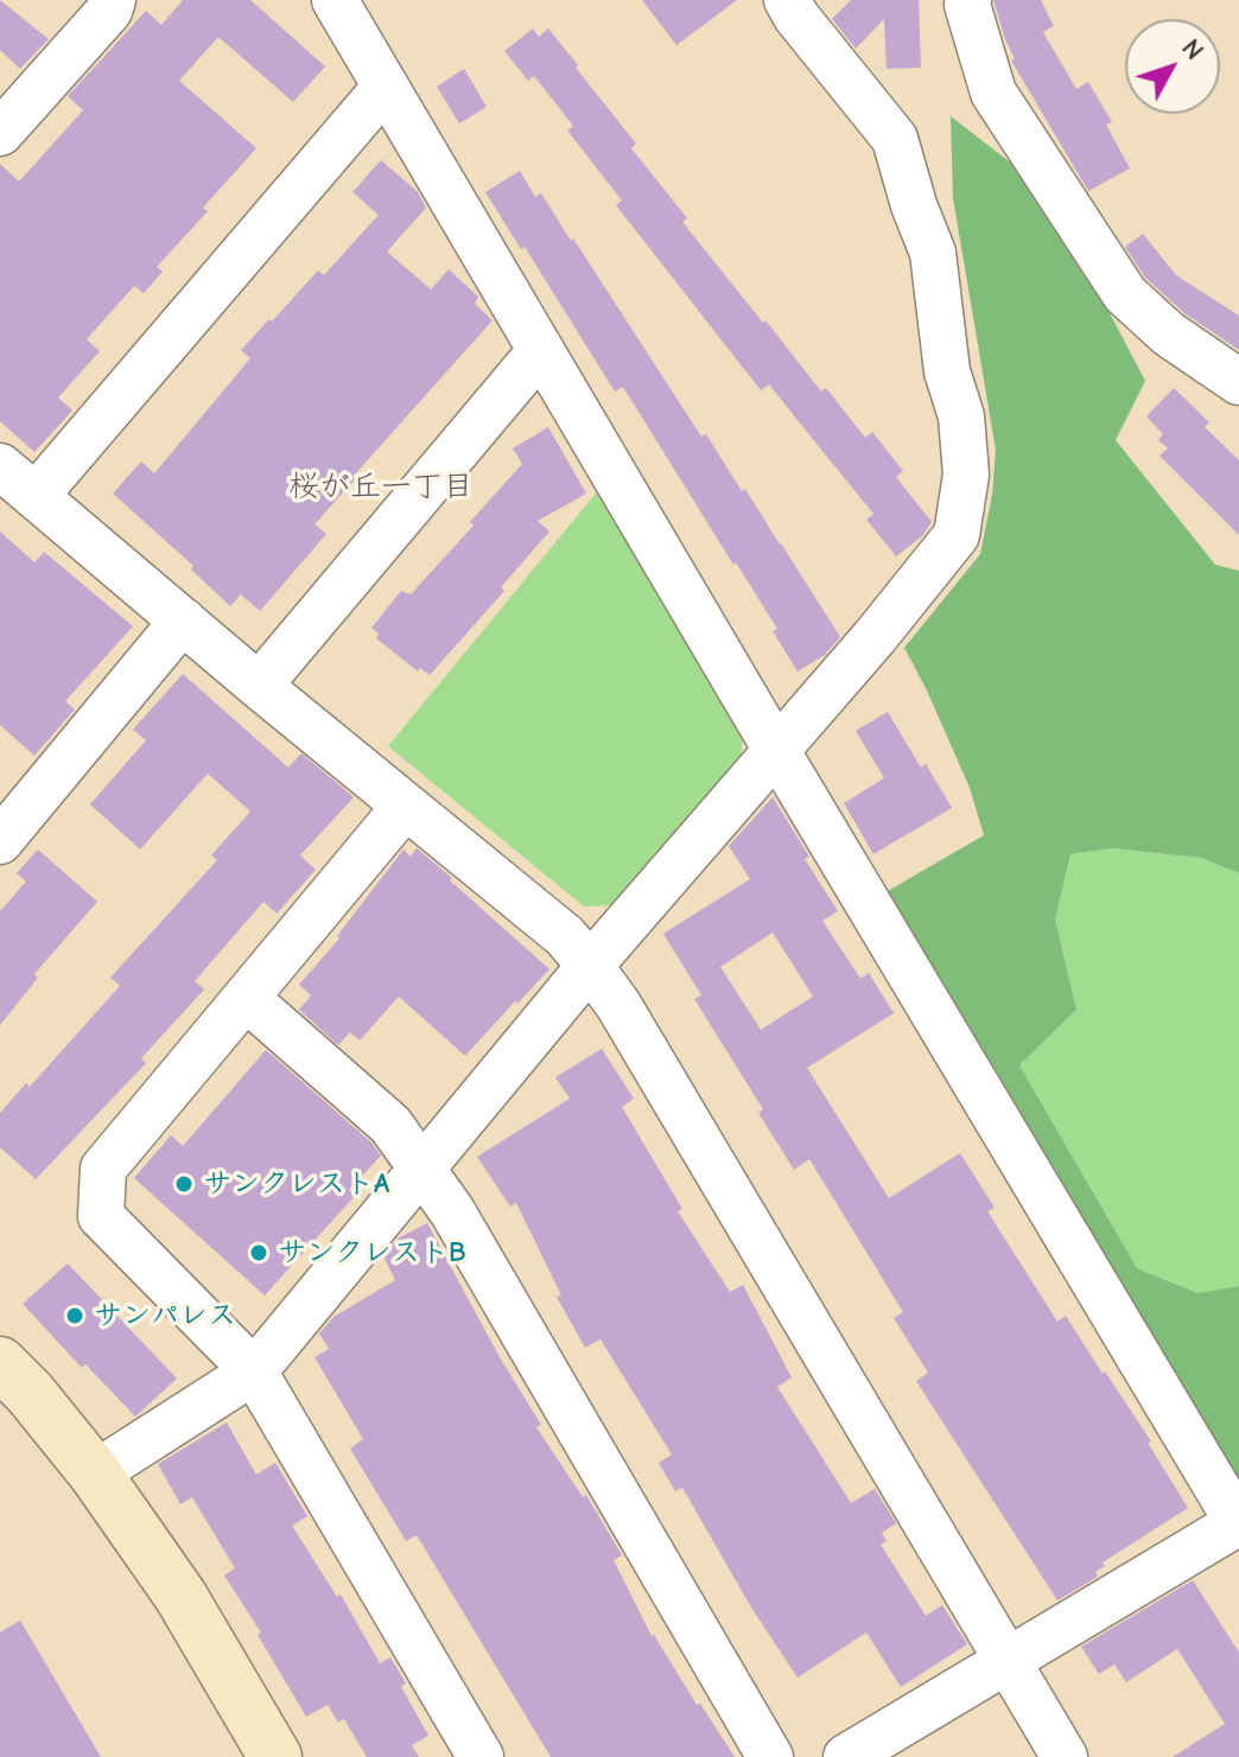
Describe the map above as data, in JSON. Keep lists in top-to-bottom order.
{
  "districts": ["桜が丘一丁目"],
  "places": ["サンクレストA", "サンクレストB", "サンパレス"],
  "north": "top right"
}
